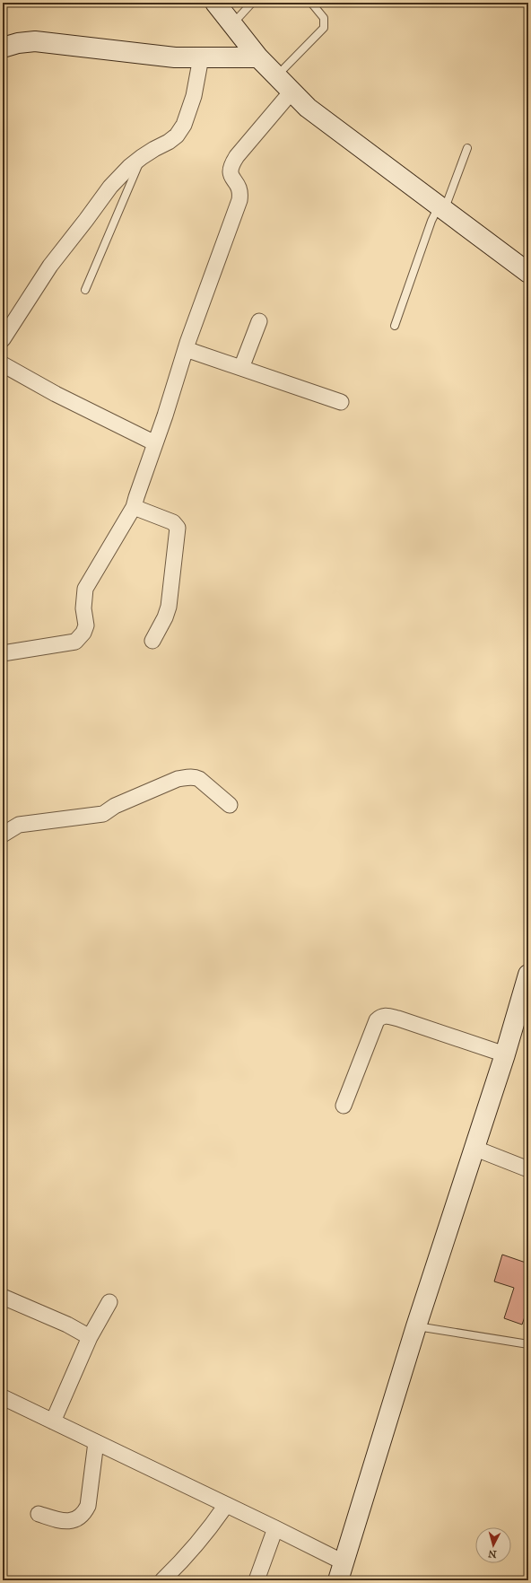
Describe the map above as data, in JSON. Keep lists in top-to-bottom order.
{
  "north": "bottom"
}
